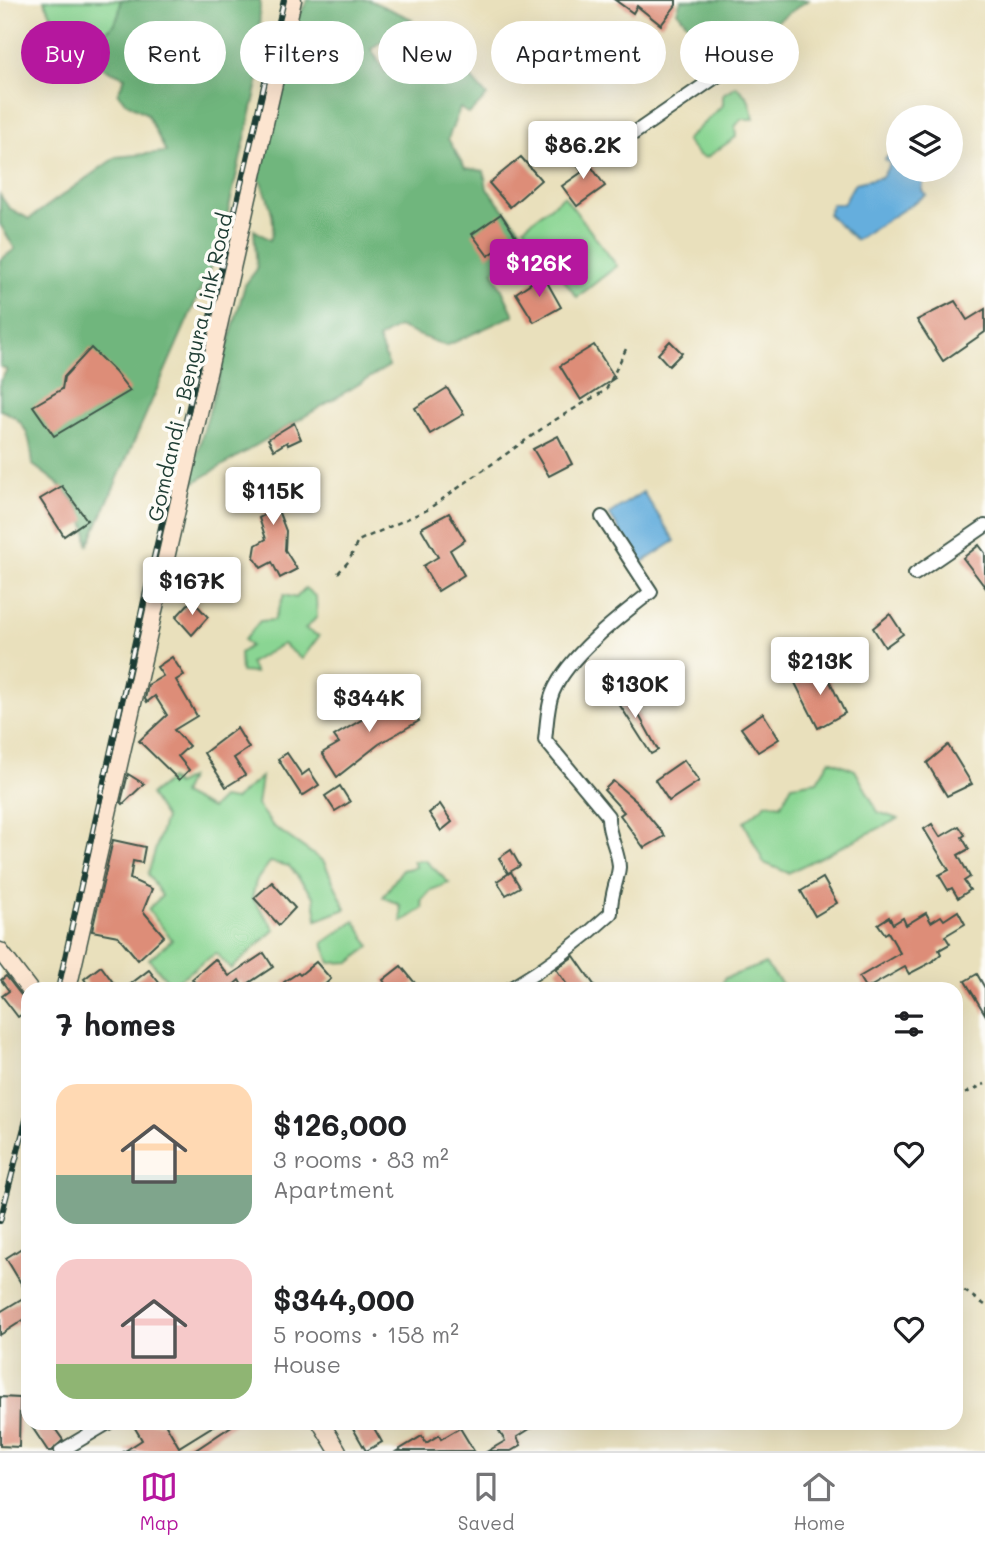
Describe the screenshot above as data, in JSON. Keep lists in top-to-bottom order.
{
  "streets": {
    "main road": ["Gomdandi - Bengura Link Road"]
  },
  "page": {
    "chip": [
      "Buy",
      "Rent",
      "Filters",
      "New",
      "Apartment",
      "House"
    ],
    "price": [
      "$86.2K",
      "$126K",
      "$115K",
      "$167K",
      "$213K",
      "$130K",
      "$344K"
    ],
    "heading": "7 homes",
    "list": [
      {
        "name": "$126,000",
        "note": "3 rooms · 83 m² · Apartment"
      },
      {
        "name": "$344,000",
        "note": "5 rooms · 158 m² · House"
      }
    ],
    "tabs": ["Map", "Saved", "Home"]
  }
}
